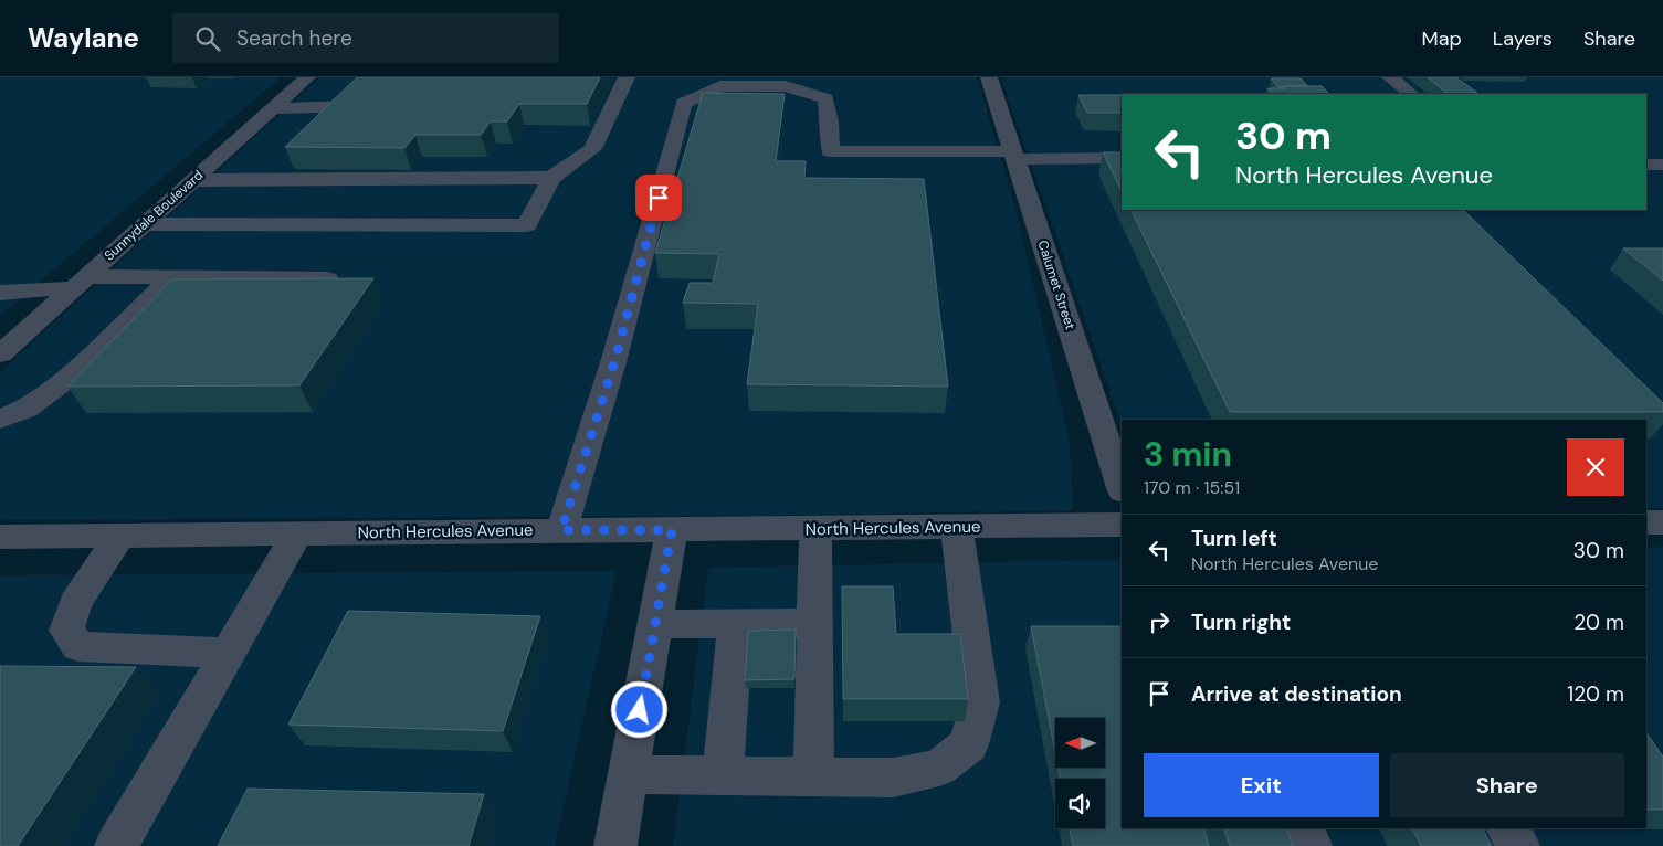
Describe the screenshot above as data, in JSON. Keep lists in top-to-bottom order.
{
  "streets": {
    "street": ["Sunnydale Boulevard", "Calumet Street", "North Hercules Avenue"]
  },
  "north": "left",
  "page": {
    "header": "Waylane",
    "search": "Search here",
    "nav": ["Map", "Layers", "Share"],
    "turn": ["30 m", "North Hercules Avenue"],
    "heading": ["3 min", "170 m · 15:51"],
    "list": [
      {
        "name": "Turn left",
        "note": "North Hercules Avenue",
        "value": "30 m"
      },
      {
        "name": "Turn right",
        "value": "20 m"
      },
      {
        "name": "Arrive at destination",
        "value": "120 m"
      }
    ],
    "buttons": ["Exit", "Share"]
  }
}
